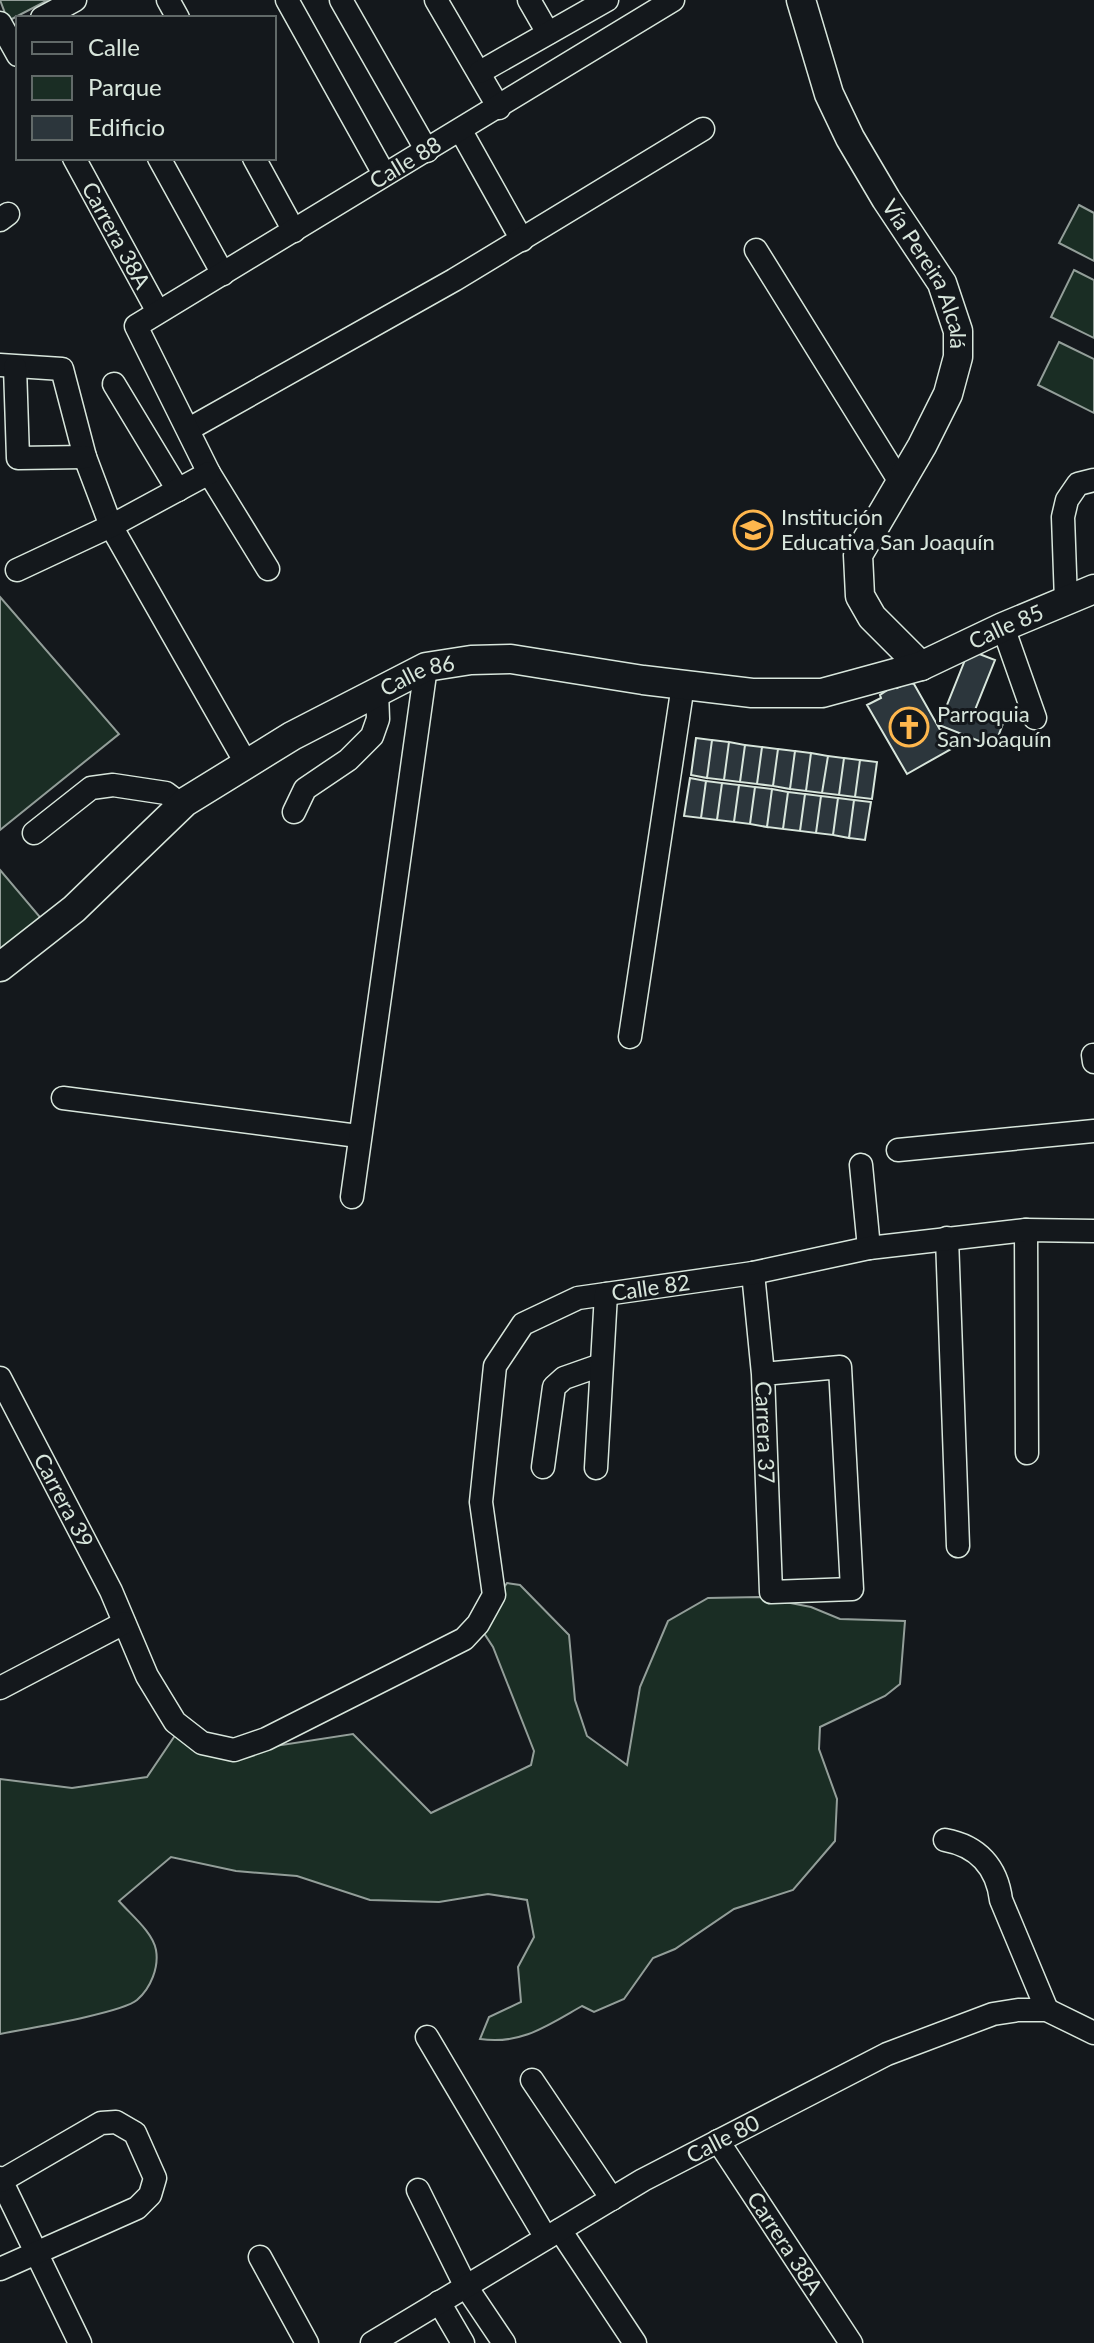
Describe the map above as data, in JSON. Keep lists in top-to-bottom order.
{
  "streets": {
    "main road": ["Vía Pereira Alcalá", "Calle 85", "Calle 86"],
    "street": [
      "Calle 88",
      "Carrera 38A",
      "Calle 82",
      "Carrera 37",
      "Carrera 39",
      "Calle 80"
    ]
  },
  "crossings": [
    ["Calle 88", "Carrera 38A"],
    ["Carrera 38A", "Calle 80"],
    ["Vía Pereira Alcalá", "Calle 85"],
    ["Vía Pereira Alcalá", "Calle 86"],
    ["Calle 85", "Calle 86"],
    ["Calle 82", "Carrera 37"],
    ["Calle 82", "Carrera 39"]
  ],
  "places": {
    "school or university": ["Institución Educativa San Joaquín"],
    "church": ["Parroquia San Joaquín"]
  },
  "legend": ["Calle", "Parque", "Edificio"]
}
